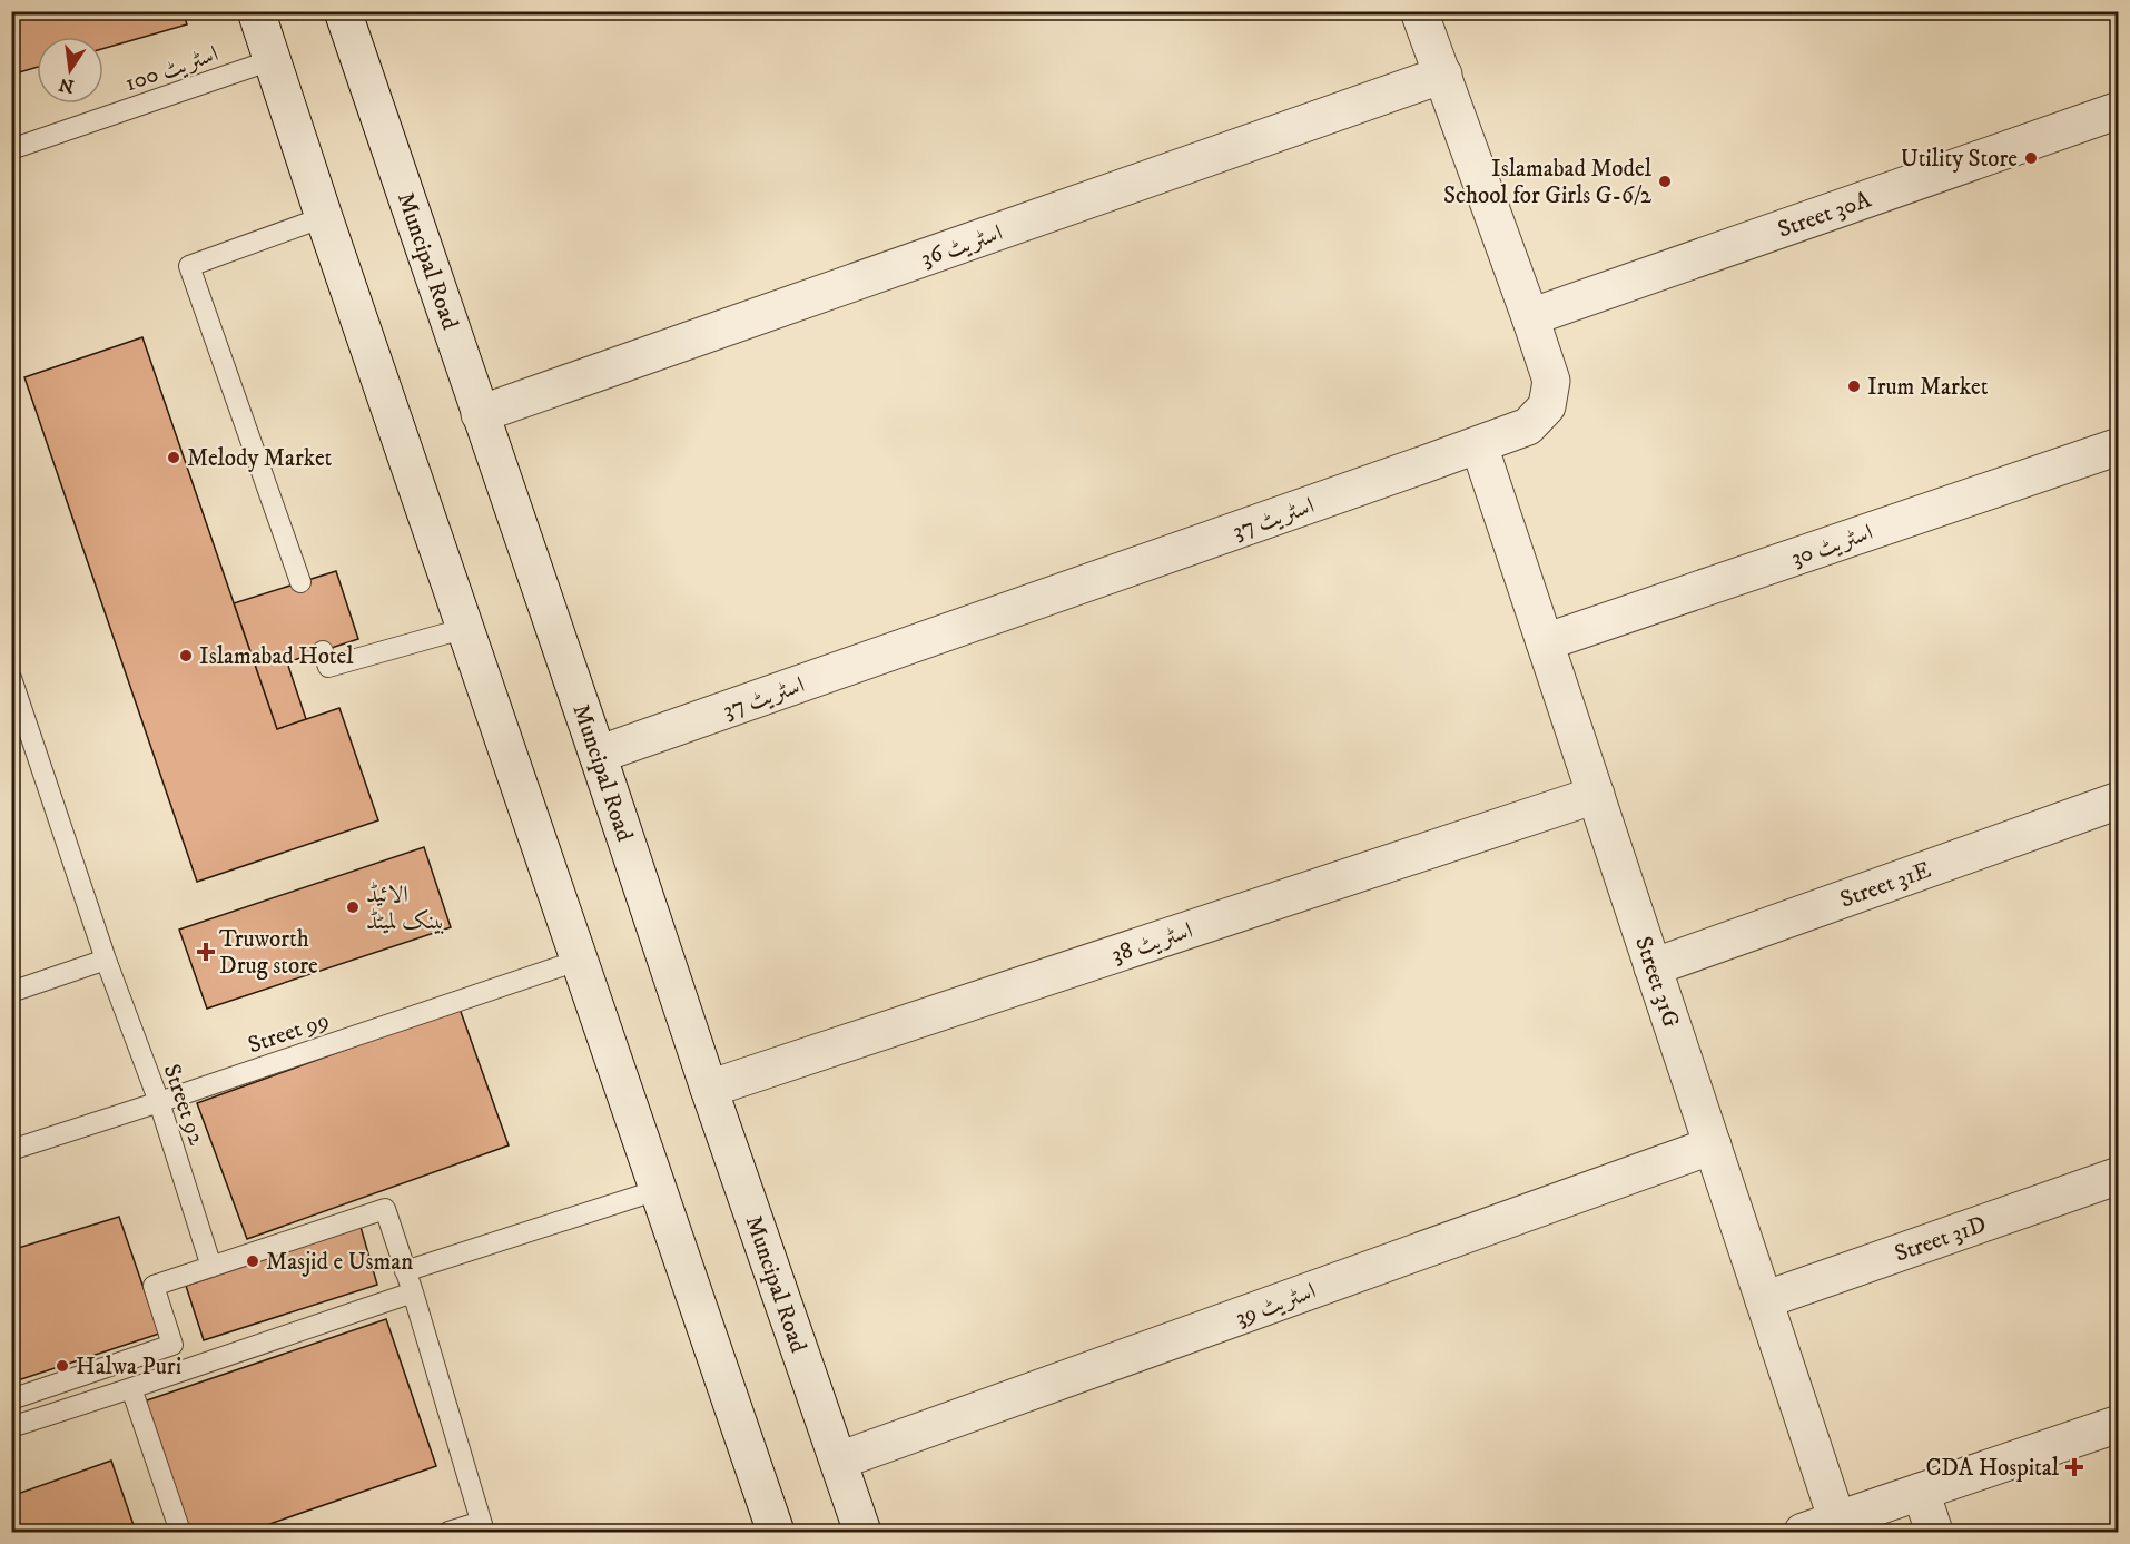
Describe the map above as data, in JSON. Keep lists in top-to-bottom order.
{
  "streets": {
    "street": [
      "Street 30A",
      "اسٹریٹ 36",
      "Muncipal Road",
      "اسٹریٹ 37",
      "اسٹریٹ 30",
      "Street 31E",
      "اسٹریٹ 38",
      "Street 31G",
      "Street 31D",
      "اسٹریٹ 39"
    ],
    "lane": ["اسٹریٹ 100", "Street 99", "Street 92"]
  },
  "crossings": [
    ["Street 30A", "اسٹریٹ 37"],
    ["اسٹریٹ 36", "Muncipal Road"],
    ["اسٹریٹ 36", "اسٹریٹ 37"],
    ["Muncipal Road", "اسٹریٹ 37"],
    ["Muncipal Road", "اسٹریٹ 38"],
    ["Muncipal Road", "اسٹریٹ 39"],
    ["اسٹریٹ 37", "Street 31G"],
    ["اسٹریٹ 30", "Street 31G"],
    ["Street 31E", "Street 31G"],
    ["اسٹریٹ 38", "Street 31G"],
    ["Street 31G", "Street 31D"],
    ["Street 31G", "اسٹریٹ 39"],
    ["Street 99", "Street 92"]
  ],
  "places": {
    "other": [
      "Utility Store",
      "Islamabad Model School for Girls G-6/2",
      "Irum Market",
      "Melody Market",
      "Islamabad Hotel",
      "الائیڈ بینک لمیٹڈ",
      "Masjid e Usman",
      "Halwa Puri"
    ],
    "health": ["Truworth Drug store", "CDA Hospital"]
  },
  "north": "bottom"
}
